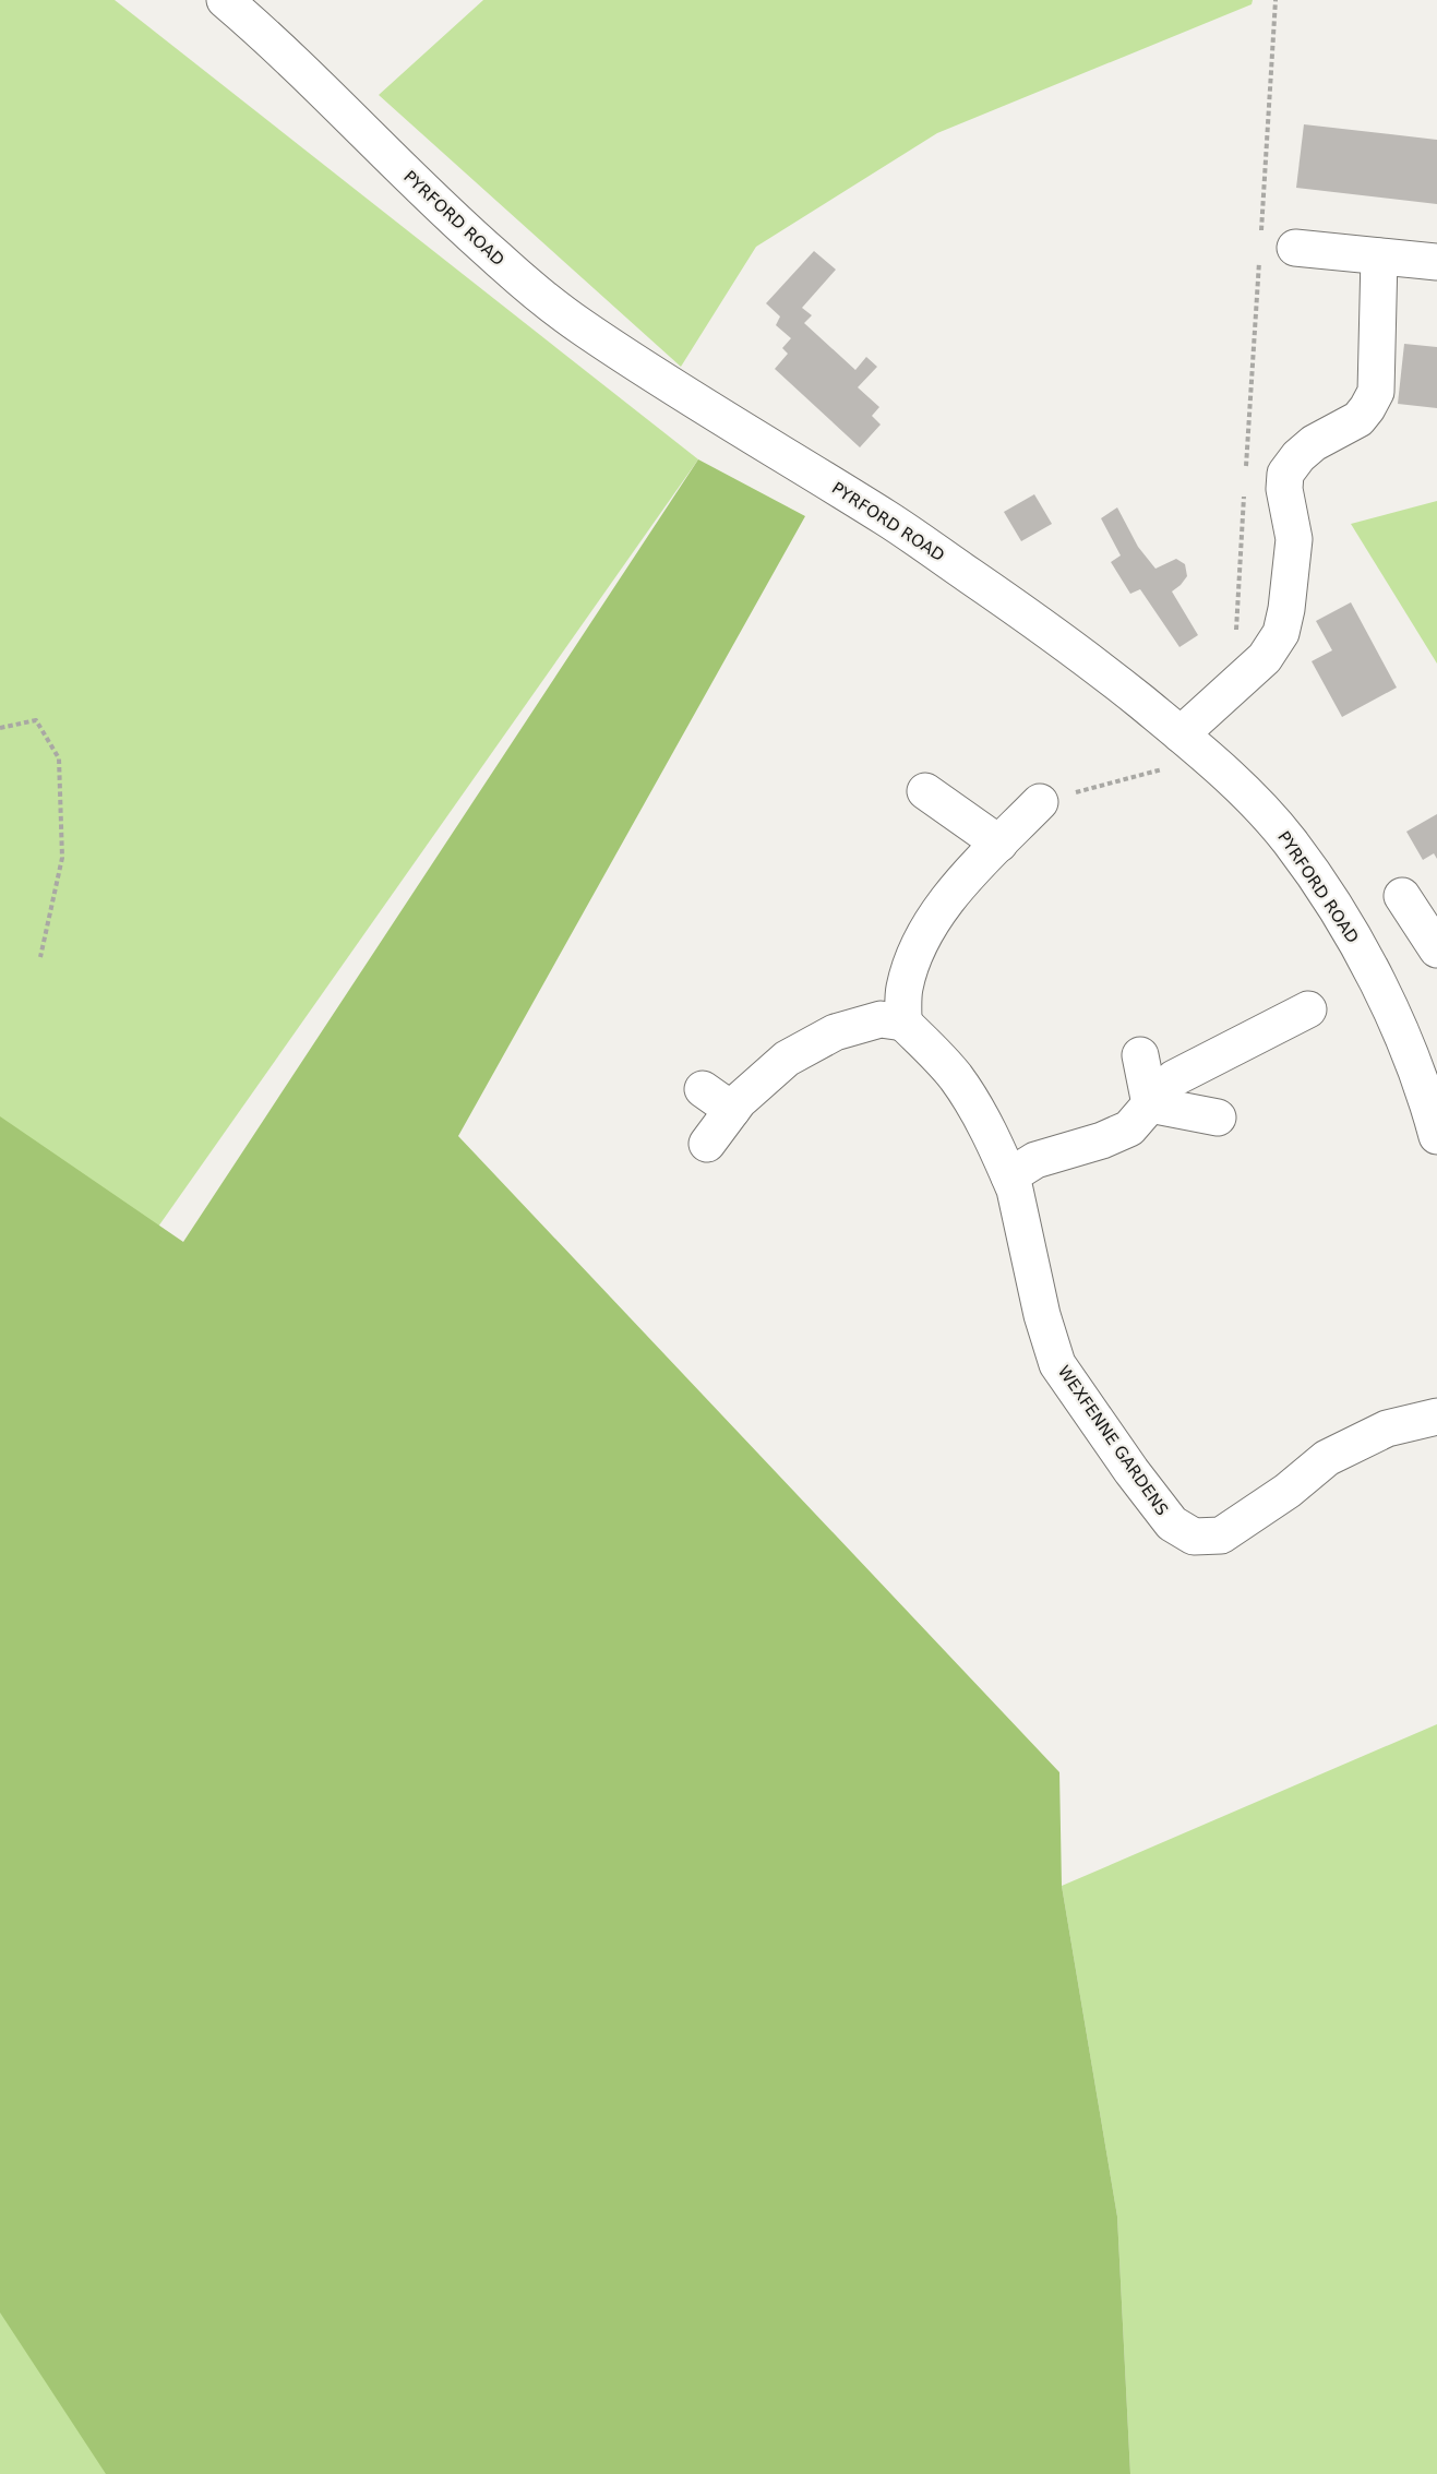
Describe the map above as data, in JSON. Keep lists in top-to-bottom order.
{
  "streets": {
    "street": ["PYRFORD ROAD", "WEXFENNE GARDENS"]
  }
}
